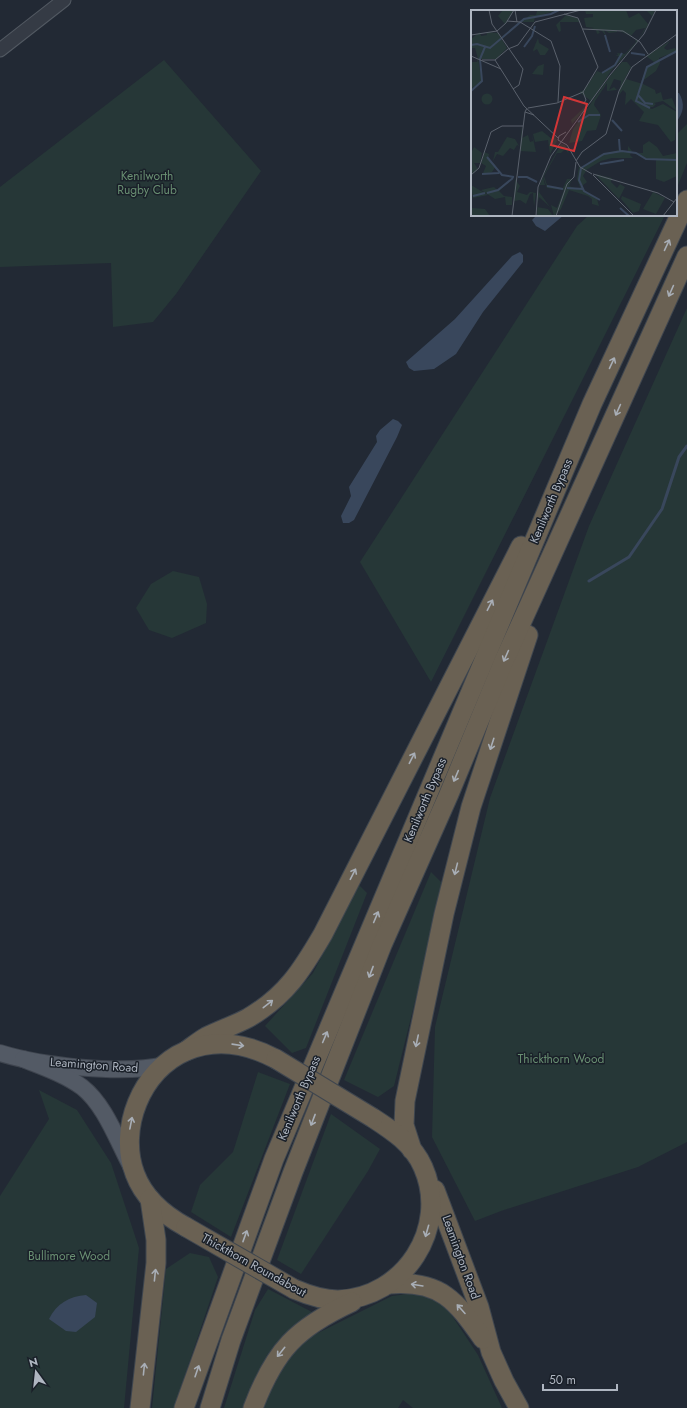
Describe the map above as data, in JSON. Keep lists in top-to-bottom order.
{
  "streets": {
    "highway": ["Kenilworth Bypass", "Leamington Road", "Thickthorn Roundabout"]
  },
  "crossings": [
    ["Leamington Road", "Thickthorn Roundabout"]
  ],
  "parks": ["Kenilworth Rugby Club", "Thickthorn Wood", "Bullimore Wood"],
  "scale_bar": "50 m",
  "north": "top"
}
